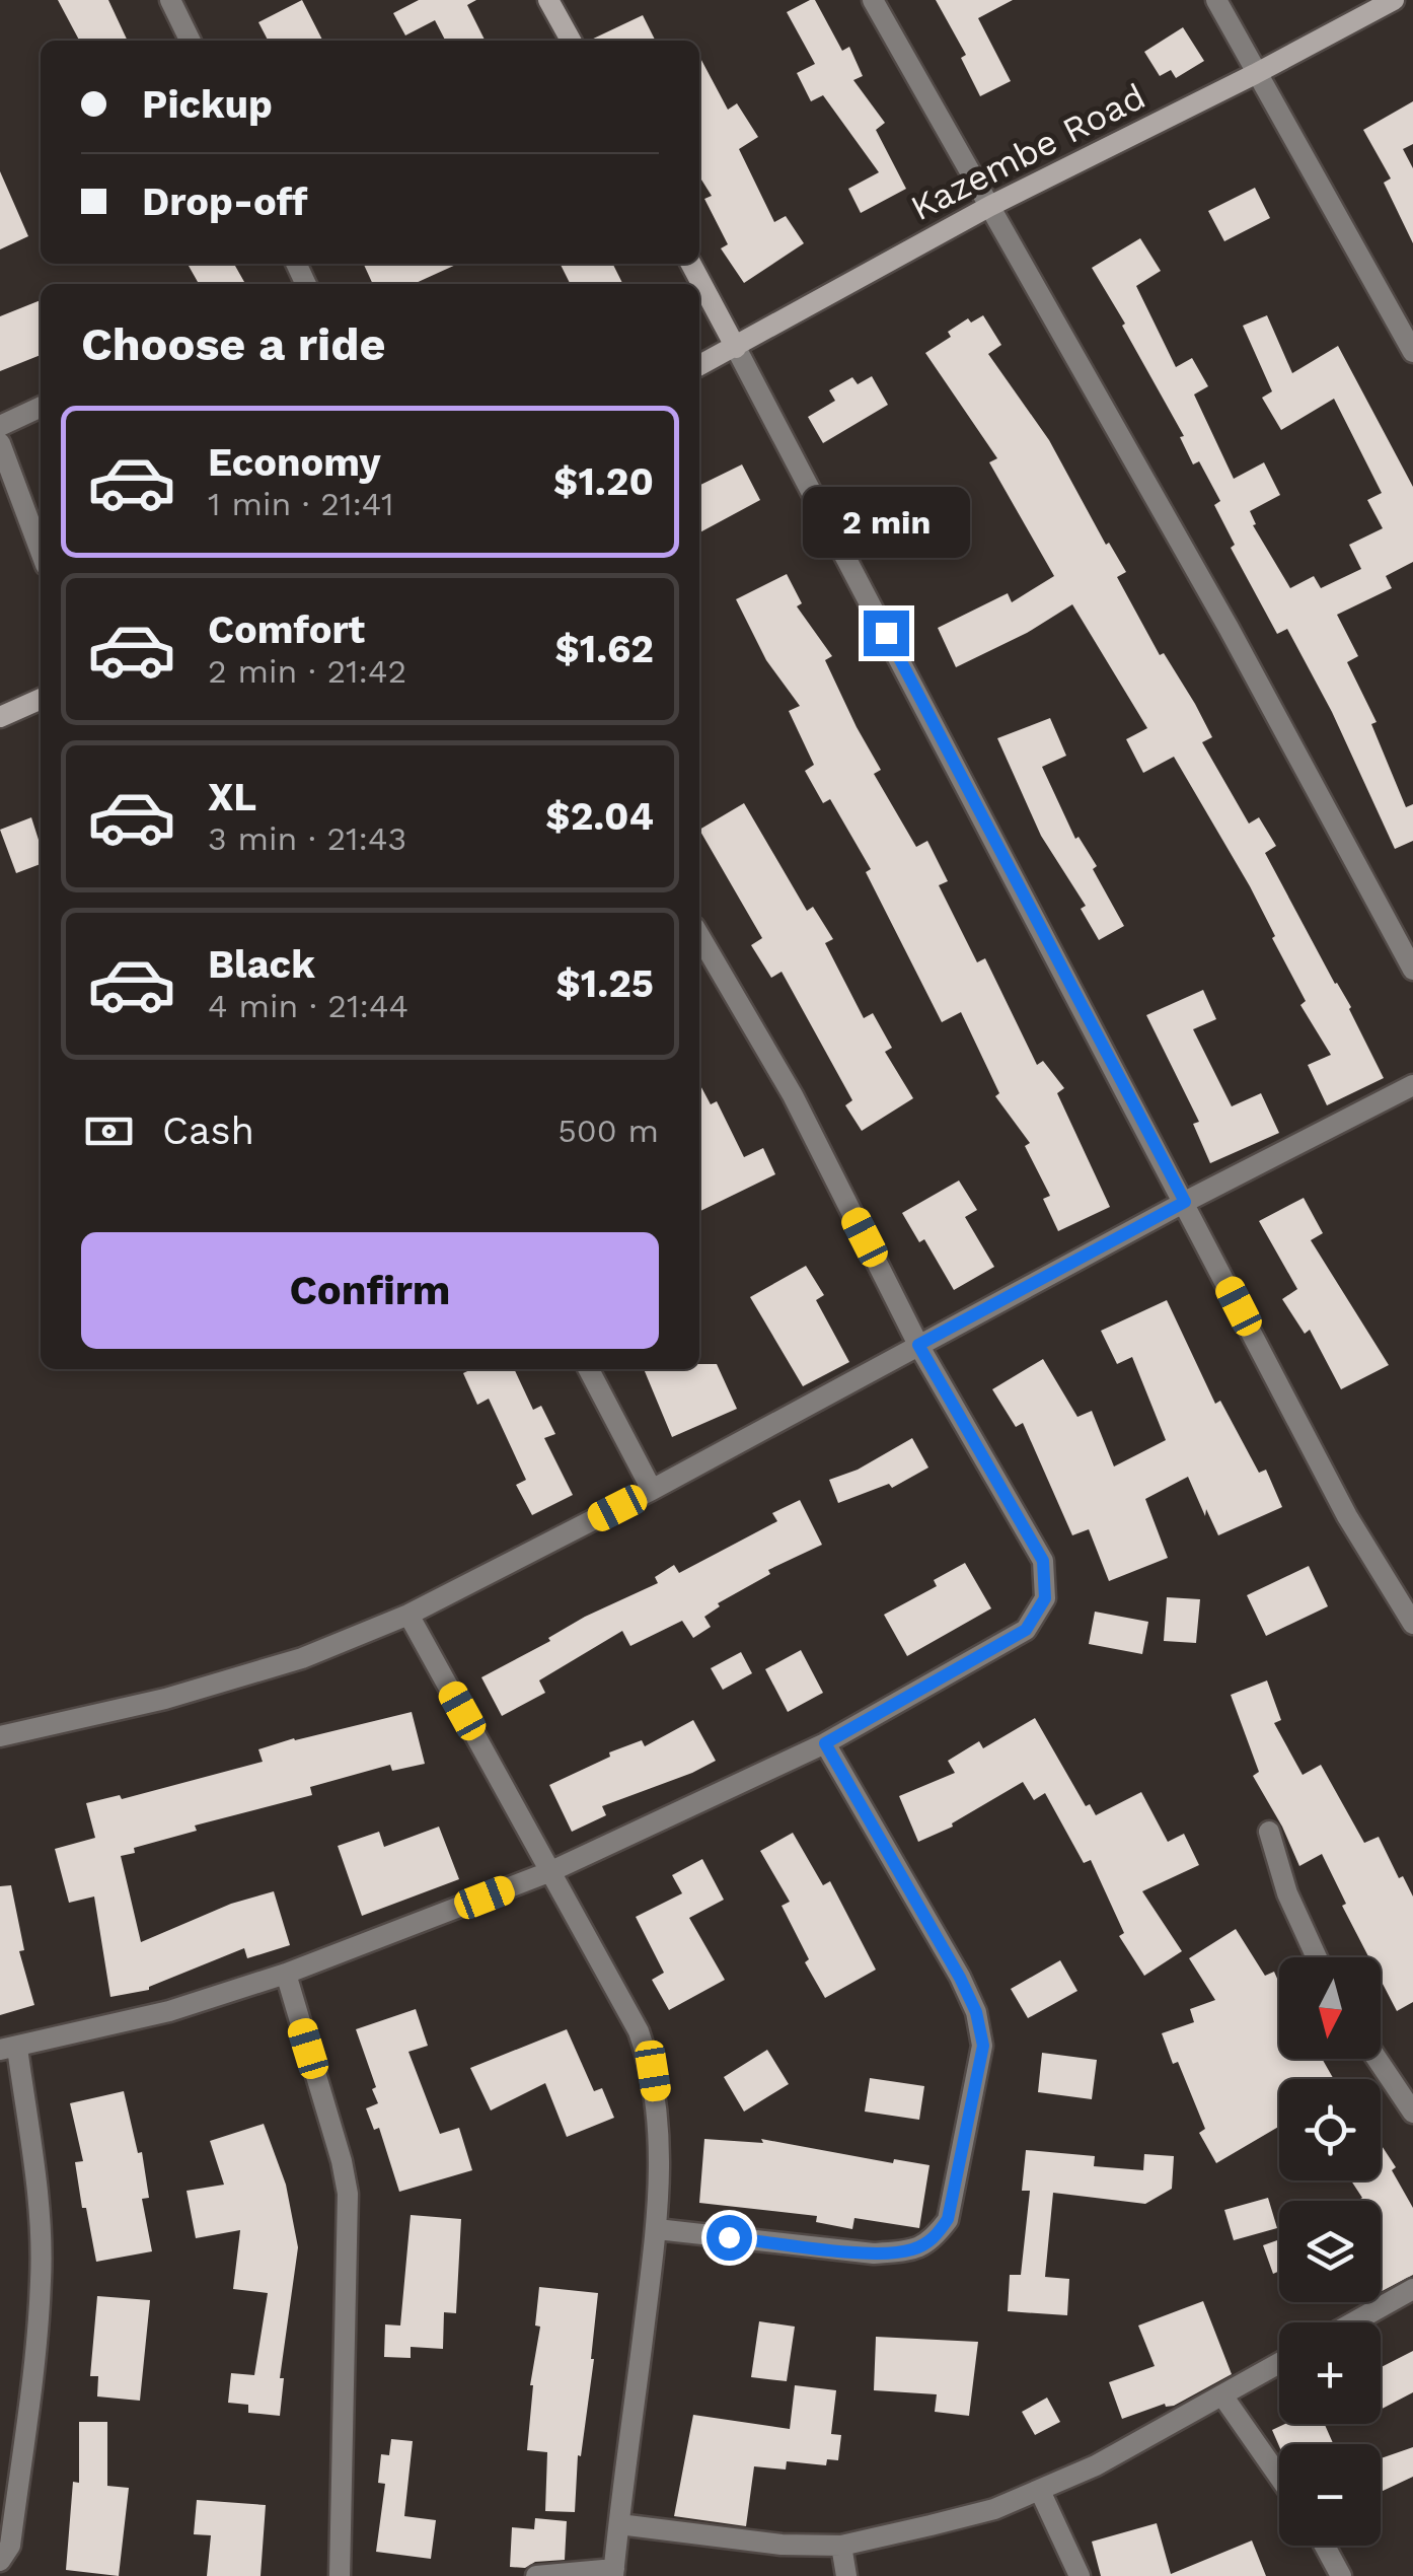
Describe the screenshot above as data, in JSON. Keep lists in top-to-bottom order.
{
  "streets": {
    "main road": ["Kazembe Road"]
  },
  "north": "bottom",
  "page": {
    "banner": ["Pickup", "Drop-off"],
    "heading": "Choose a ride",
    "list": [
      {
        "name": "Economy",
        "note": "1 min · 21:41",
        "value": "$1.20"
      },
      {
        "name": "Comfort",
        "note": "2 min · 21:42",
        "value": "$1.62"
      },
      {
        "name": "XL",
        "note": "3 min · 21:43",
        "value": "$2.04"
      },
      {
        "name": "Black",
        "note": "4 min · 21:44",
        "value": "$1.25"
      }
    ],
    "bubble": "2 min",
    "pay": ["Cash", "500 m"],
    "buttons": "Confirm",
    "map_buttons": ["+", "−"]
  }
}
